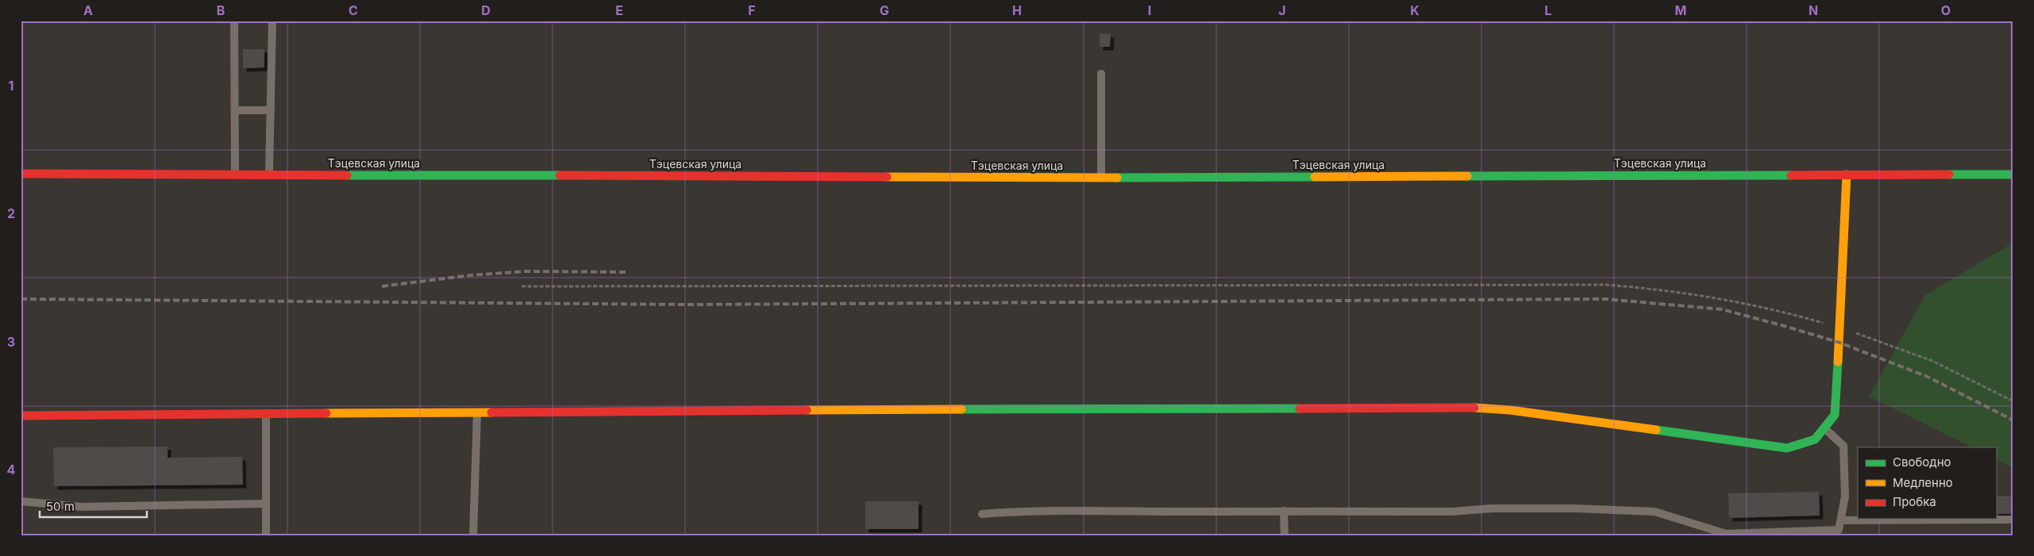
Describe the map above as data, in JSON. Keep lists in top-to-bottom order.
{
  "streets": {
    "street": ["Тэцевская улица"]
  },
  "legend": ["Свободно", "Медленно", "Пробка"],
  "scale_bar": "50 m",
  "grid": {
    "columns": [
      "A",
      "B",
      "C",
      "D",
      "E",
      "F",
      "G",
      "H",
      "I",
      "J",
      "K",
      "L",
      "M",
      "N",
      "O"
    ],
    "rows": [
      "1",
      "2",
      "3",
      "4"
    ]
  }
}
